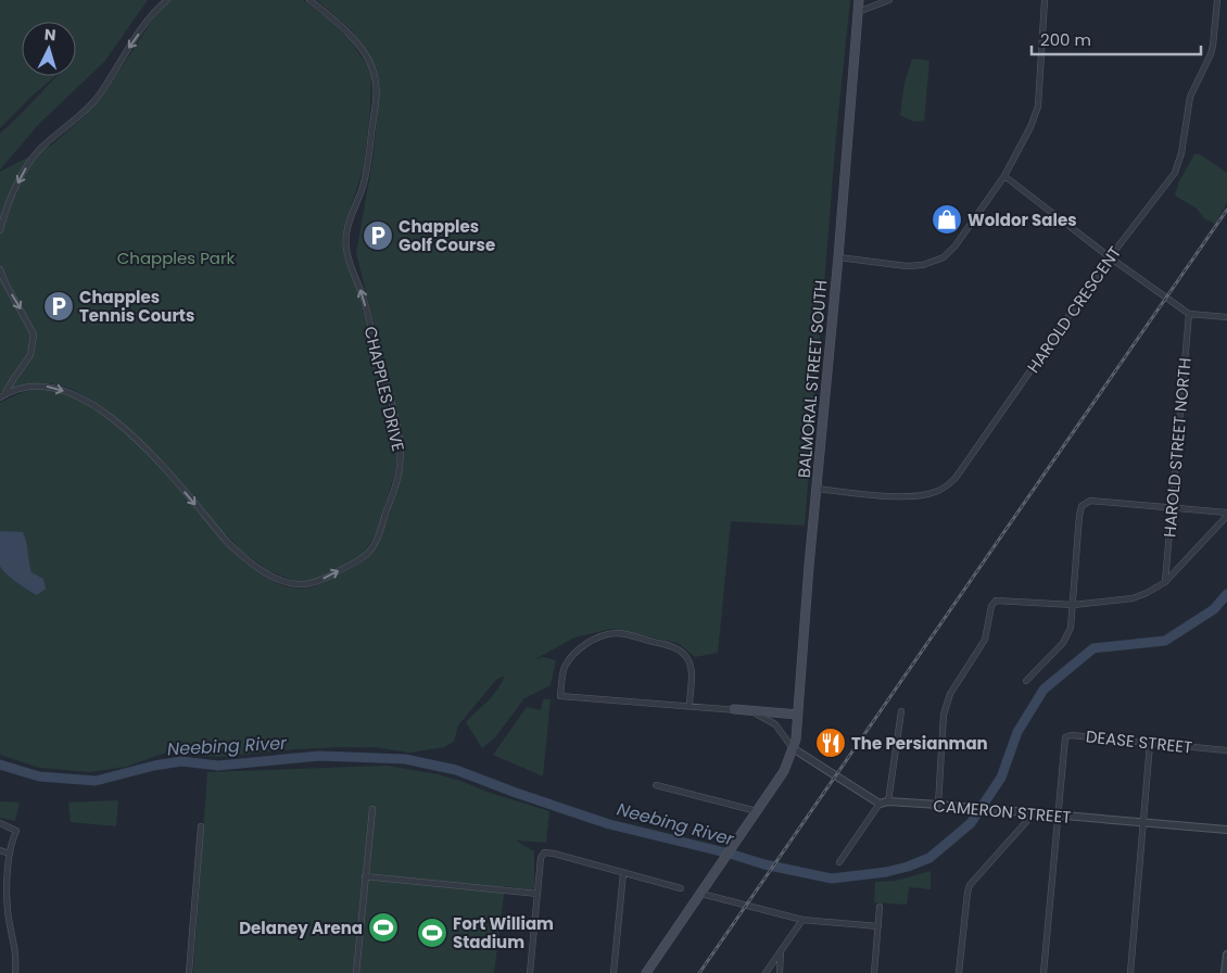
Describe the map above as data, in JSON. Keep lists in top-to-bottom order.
{
  "streets": {
    "main road": ["BALMORAL STREET SOUTH"],
    "street": [
      "HAROLD CRESCENT",
      "CHAPPLES DRIVE",
      "HAROLD STREET NORTH",
      "DEASE STREET",
      "CAMERON STREET"
    ]
  },
  "crossings": [
    ["HAROLD CRESCENT", "BALMORAL STREET SOUTH"],
    ["DEASE STREET", "CAMERON STREET"]
  ],
  "water": ["Neebing River"],
  "parks": ["Chapples Park"],
  "places": {
    "shop": ["Woldor Sales"],
    "parking": ["Chapples Golf Course", "Chapples Tennis Courts"],
    "restaurant": ["The Persianman"],
    "sports": ["Delaney Arena", "Fort William Stadium"]
  },
  "scale_bar": "200 m",
  "north": "top"
}
